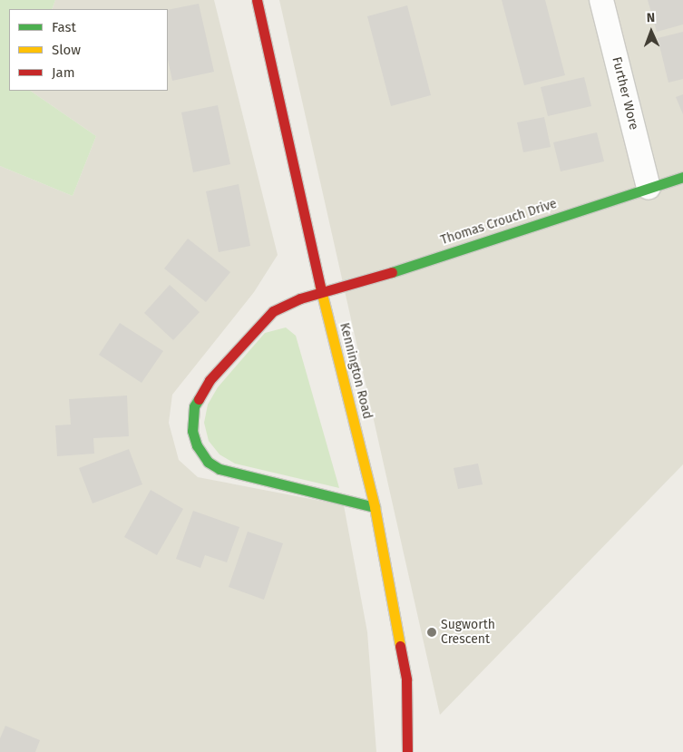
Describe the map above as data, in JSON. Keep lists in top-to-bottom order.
{
  "streets": {
    "street": ["Further Wore", "Thomas Crouch Drive", "Kennington Road"]
  },
  "crossings": [
    ["Further Wore", "Thomas Crouch Drive"],
    ["Thomas Crouch Drive", "Kennington Road"]
  ],
  "places": ["Sugworth Crescent"],
  "legend": ["Fast", "Slow", "Jam"],
  "north": "top"
}
